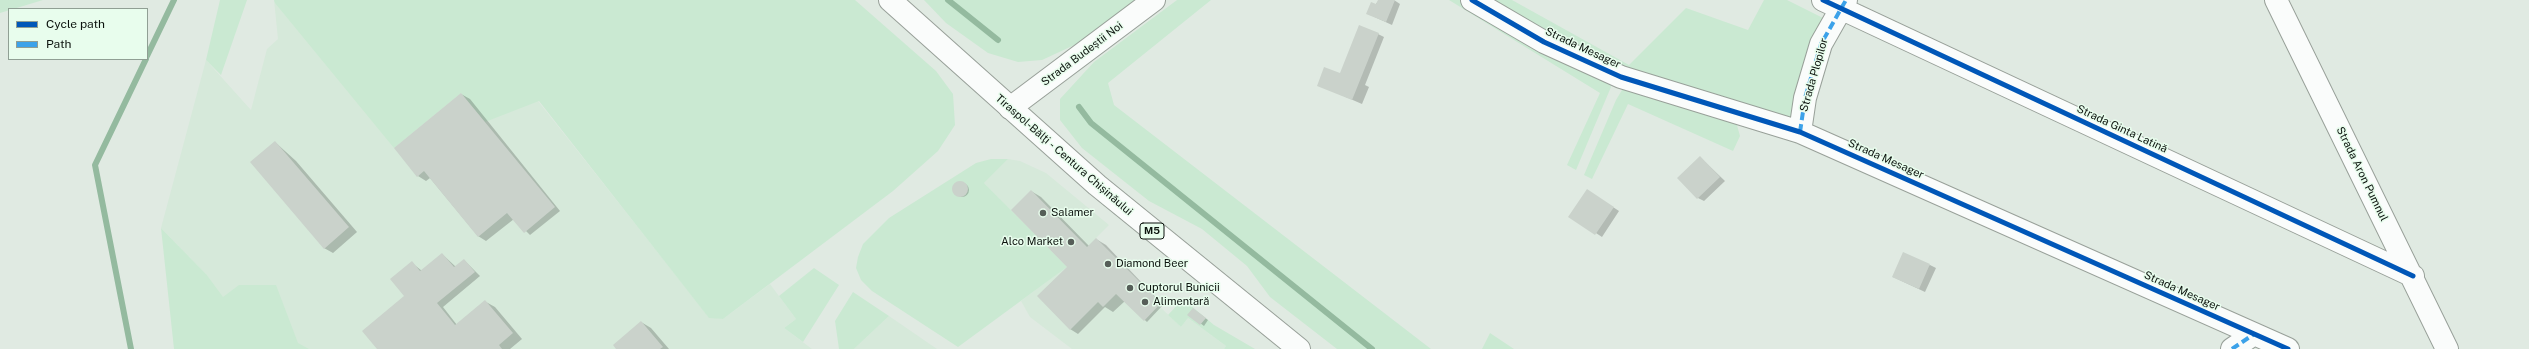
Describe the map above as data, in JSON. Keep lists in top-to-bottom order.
{
  "streets": {
    "main road": [
      "Strada Mesager",
      "Strada Budeștii Noi",
      "Strada Plopilor",
      "Strada Ginta Latină",
      "Tiraspol-Bălţi - Centura Chișinăului",
      "Strada Aron Pumnul",
      "M5"
    ]
  },
  "crossings": [
    ["Strada Mesager", "Strada Plopilor"],
    ["Strada Budeștii Noi", "Tiraspol-Bălţi - Centura Chișinăului"],
    ["Strada Plopilor", "Strada Ginta Latină"],
    ["Strada Ginta Latină", "Strada Aron Pumnul"]
  ],
  "places": [
    "Salamer",
    "Alco Market",
    "Diamond Beer",
    "Cuptorul Bunicii",
    "Alimentară"
  ],
  "legend": ["Cycle path", "Path"]
}
